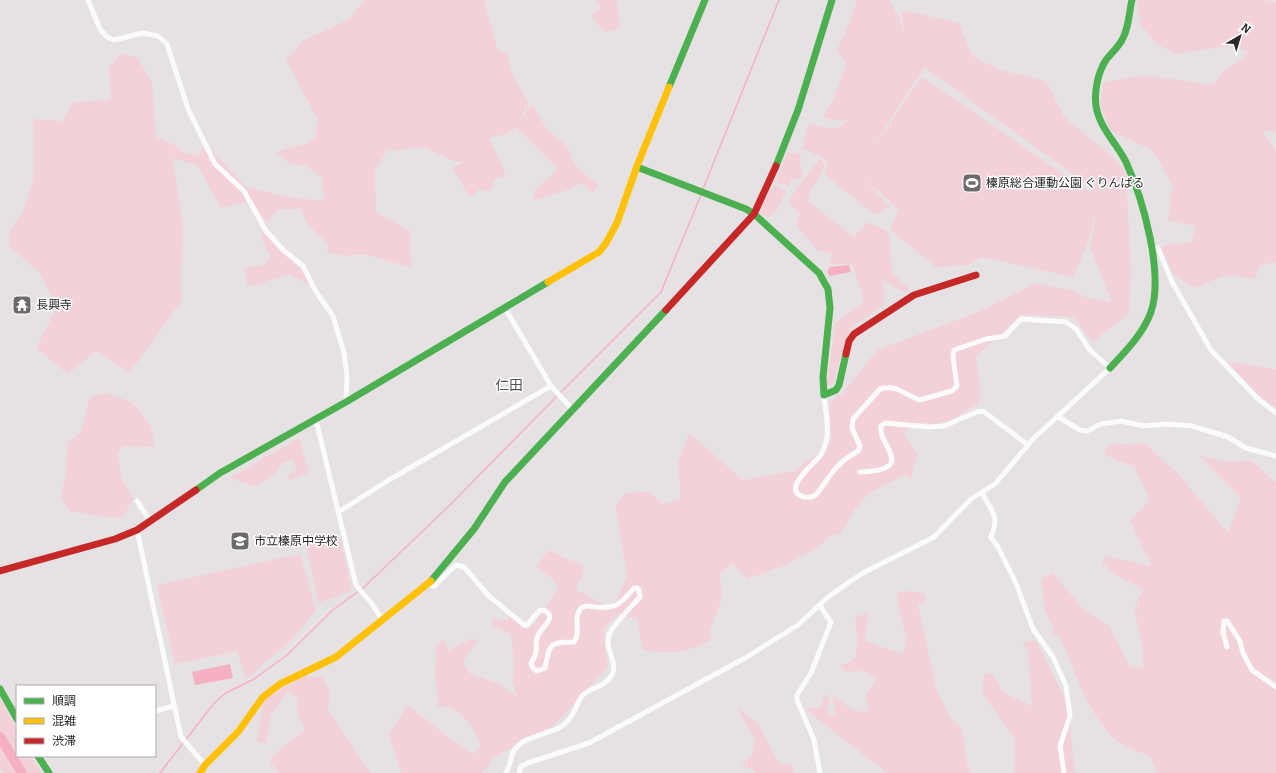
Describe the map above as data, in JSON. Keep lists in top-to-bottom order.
{
  "districts": ["仁田"],
  "places": {
    "sports": ["榛原総合運動公園 ぐりんぱる"],
    "temple": ["長興寺"],
    "school or university": ["市立榛原中学校"]
  },
  "legend": ["順調", "混雑", "渋滞"],
  "north": "top right"
}
